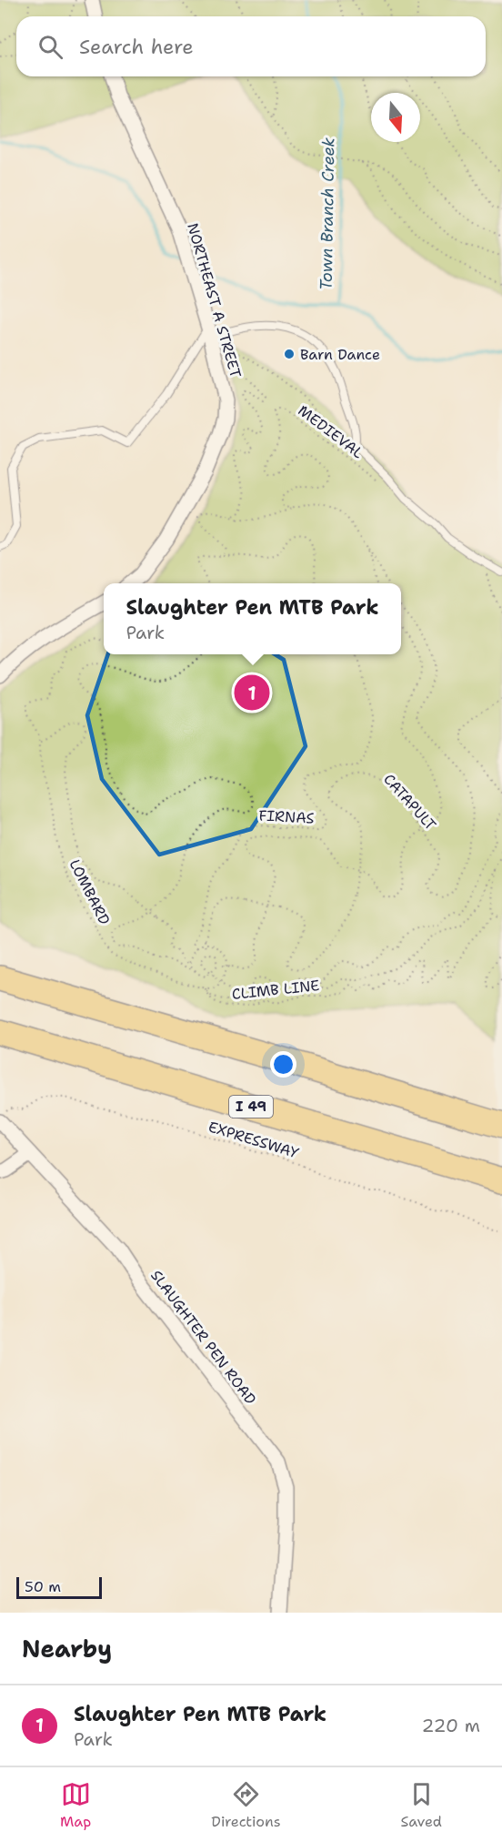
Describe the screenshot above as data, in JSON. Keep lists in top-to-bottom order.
{
  "streets": {
    "highway": ["I 49"],
    "street": ["NORTHEAST A STREET", "SLAUGHTER PEN ROAD"],
    "path": [
      "MEDIEVAL",
      "CATAPULT",
      "FIRNAS",
      "LOMBARD",
      "CLIMB LINE",
      "EXPRESSWAY"
    ]
  },
  "crossings": [
    ["LOMBARD", "CLIMB LINE"]
  ],
  "water": ["Town Branch Creek"],
  "places": ["Barn Dance"],
  "scale_bar": "50 m",
  "north": "bottom",
  "page": {
    "search": "Search here",
    "popup": ["Slaughter Pen MTB Park", "Park"],
    "pins": "1",
    "scale": "50 m",
    "heading": "Nearby",
    "list": [
      {
        "mark": "1",
        "name": "Slaughter Pen MTB Park",
        "note": "Park",
        "value": "220 m"
      }
    ],
    "nav": ["Map", "Directions", "Saved"]
  }
}
